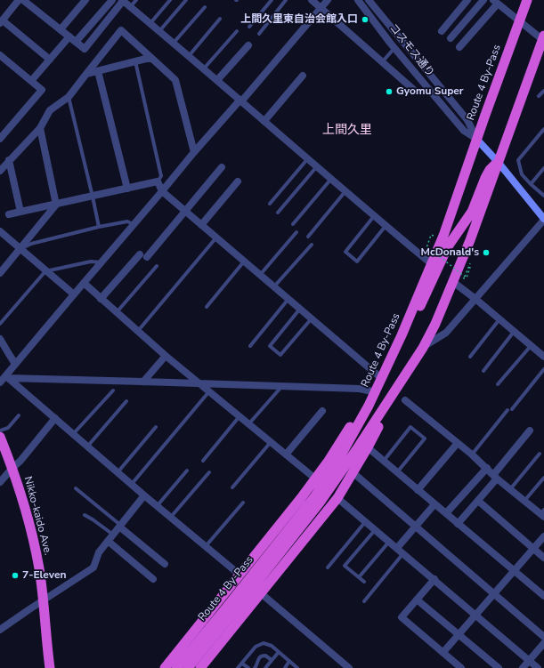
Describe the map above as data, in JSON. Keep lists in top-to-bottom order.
{
  "streets": {
    "highway": ["Route 4 By-Pass", "Nikko-kaido Ave."],
    "street": ["コスモス通り"]
  },
  "crossings": [
    ["コスモス通り", "Route 4 By-Pass"]
  ],
  "districts": ["上間久里"],
  "places": [
    "上間久里東自治会館入口",
    "Gyomu Super",
    "McDonald's",
    "7-Eleven"
  ]
}
